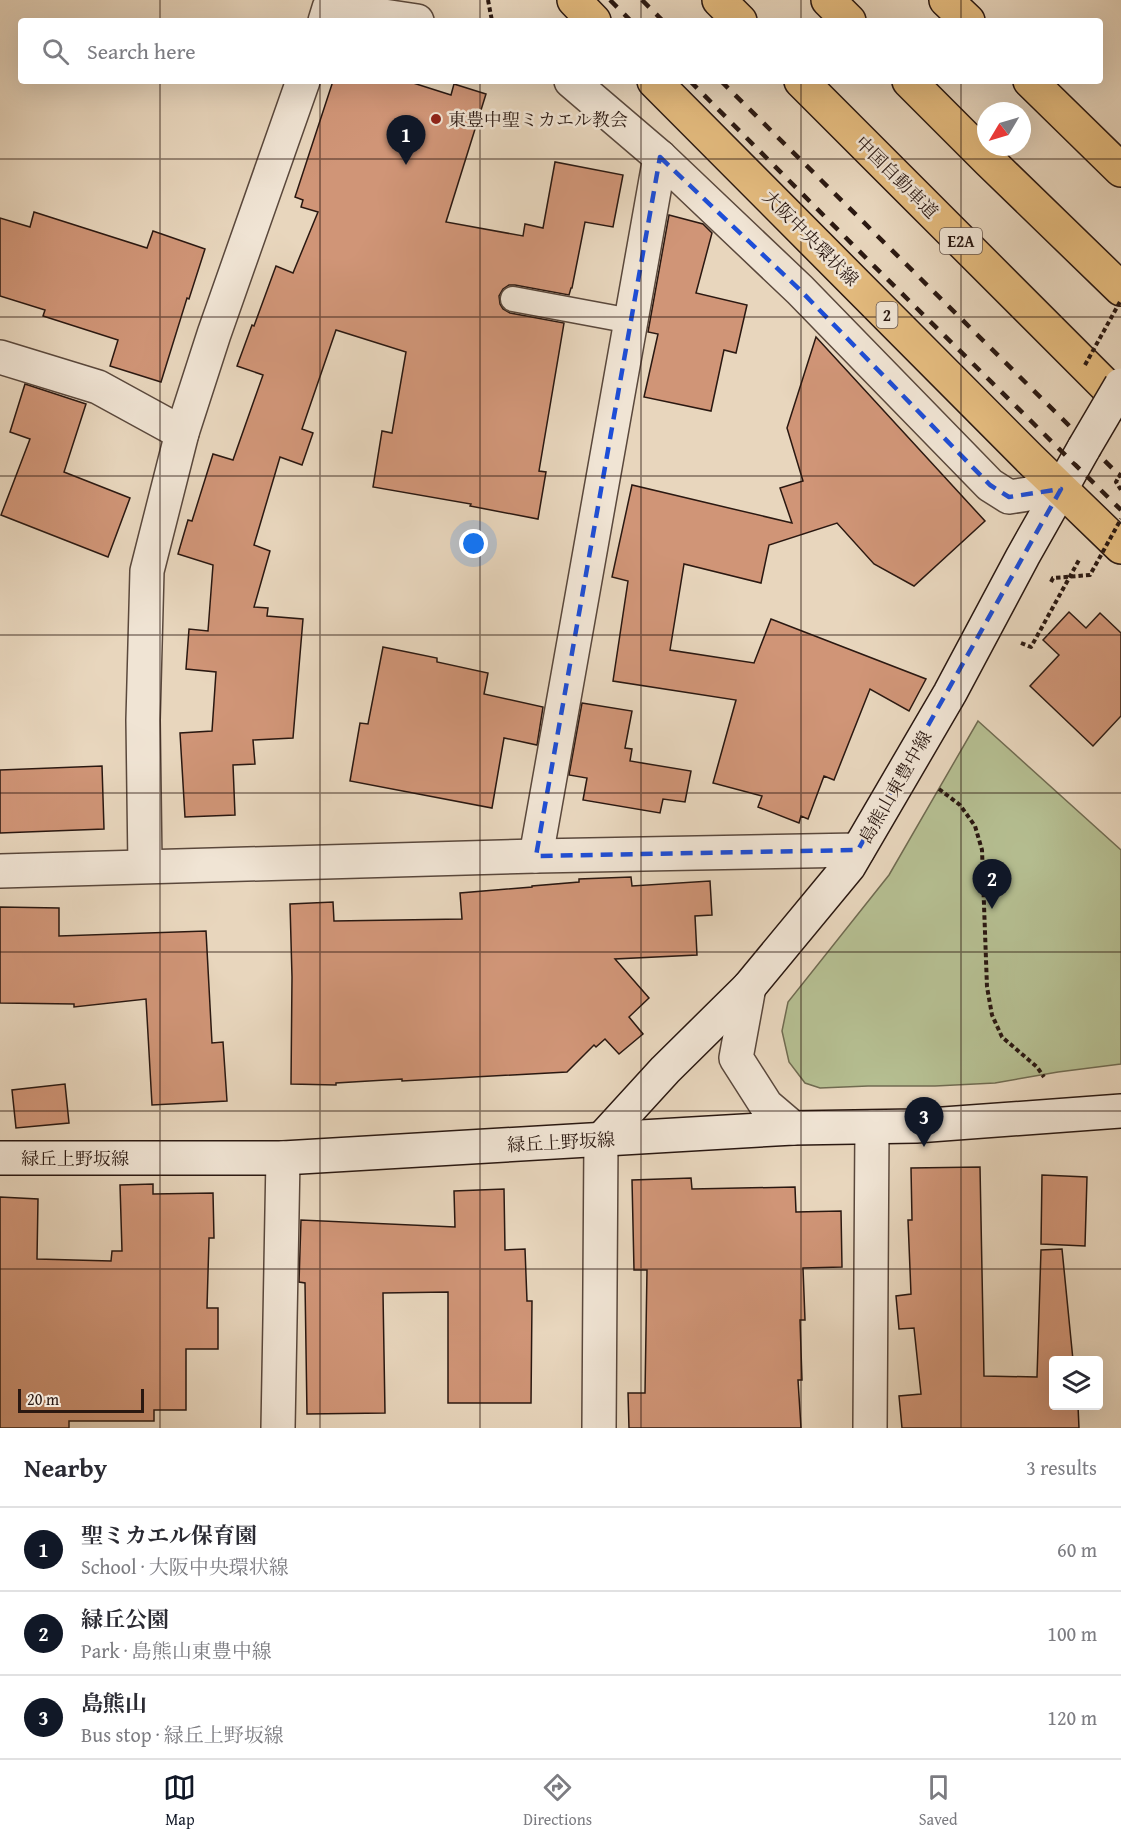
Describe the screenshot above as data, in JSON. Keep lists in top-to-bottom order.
{
  "streets": {
    "main road": [
      "中国自動車道",
      "大阪中央環状線",
      "E2A",
      "2"
    ],
    "street": ["島熊山東豊中線", "緑丘上野坂線"]
  },
  "crossings": [
    ["大阪中央環状線", "島熊山東豊中線"],
    ["島熊山東豊中線", "緑丘上野坂線"]
  ],
  "places": ["東豊中聖ミカエル教会"],
  "scale_bar": "20 m",
  "north": "bottom left",
  "page": {
    "search": "Search here",
    "pins": ["1", "2", "3"],
    "scale": "20 m",
    "heading": ["Nearby", "3 results"],
    "list": [
      {
        "mark": "1",
        "name": "聖ミカエル保育園",
        "note": "School · 大阪中央環状線",
        "value": "60 m"
      },
      {
        "mark": "2",
        "name": "緑丘公園",
        "note": "Park · 島熊山東豊中線",
        "value": "100 m"
      },
      {
        "mark": "3",
        "name": "島熊山",
        "note": "Bus stop · 緑丘上野坂線",
        "value": "120 m"
      }
    ],
    "nav": ["Map", "Directions", "Saved"]
  }
}
